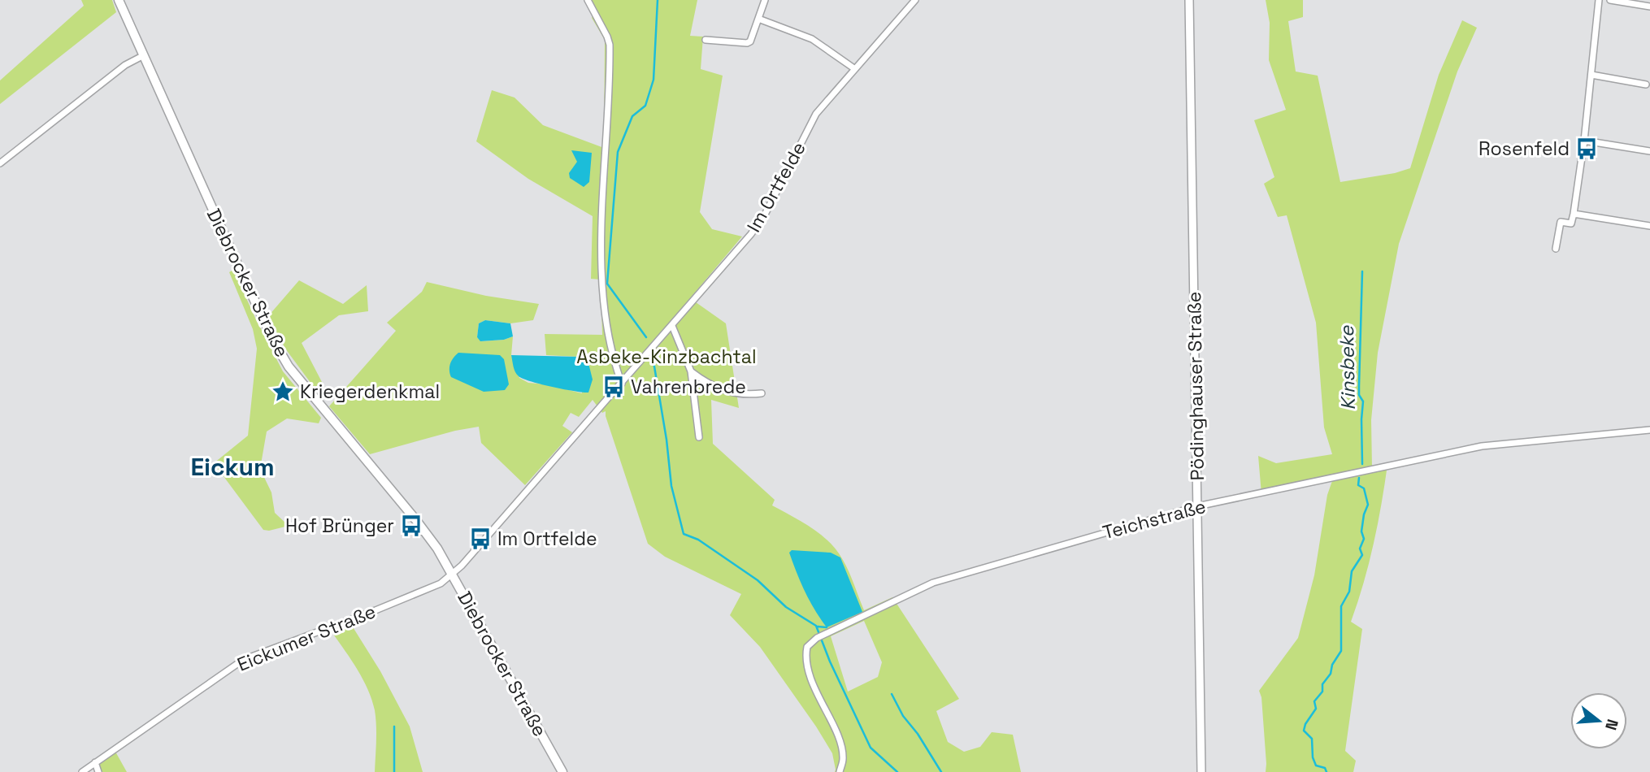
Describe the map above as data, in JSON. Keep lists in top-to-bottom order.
{
  "streets": {
    "main road": ["Diebrocker Straße"],
    "street": [
      "Im Ortfelde",
      "Pödinghauser Straße",
      "Teichstraße",
      "Eickumer Straße"
    ]
  },
  "crossings": [
    ["Im Ortfelde", "Diebrocker Straße"],
    ["Im Ortfelde", "Eickumer Straße"],
    ["Diebrocker Straße", "Eickumer Straße"],
    ["Pödinghauser Straße", "Teichstraße"]
  ],
  "districts": ["Eickum"],
  "water": ["Kinsbeke"],
  "parks": ["Asbeke-Kinzbachtal"],
  "places": {
    "bus stop": [
      "Rosenfeld",
      "Vahrenbrede",
      "Hof Brünger",
      "Im Ortfelde"
    ],
    "place": ["Kriegerdenkmal"]
  },
  "north": "right"
}
